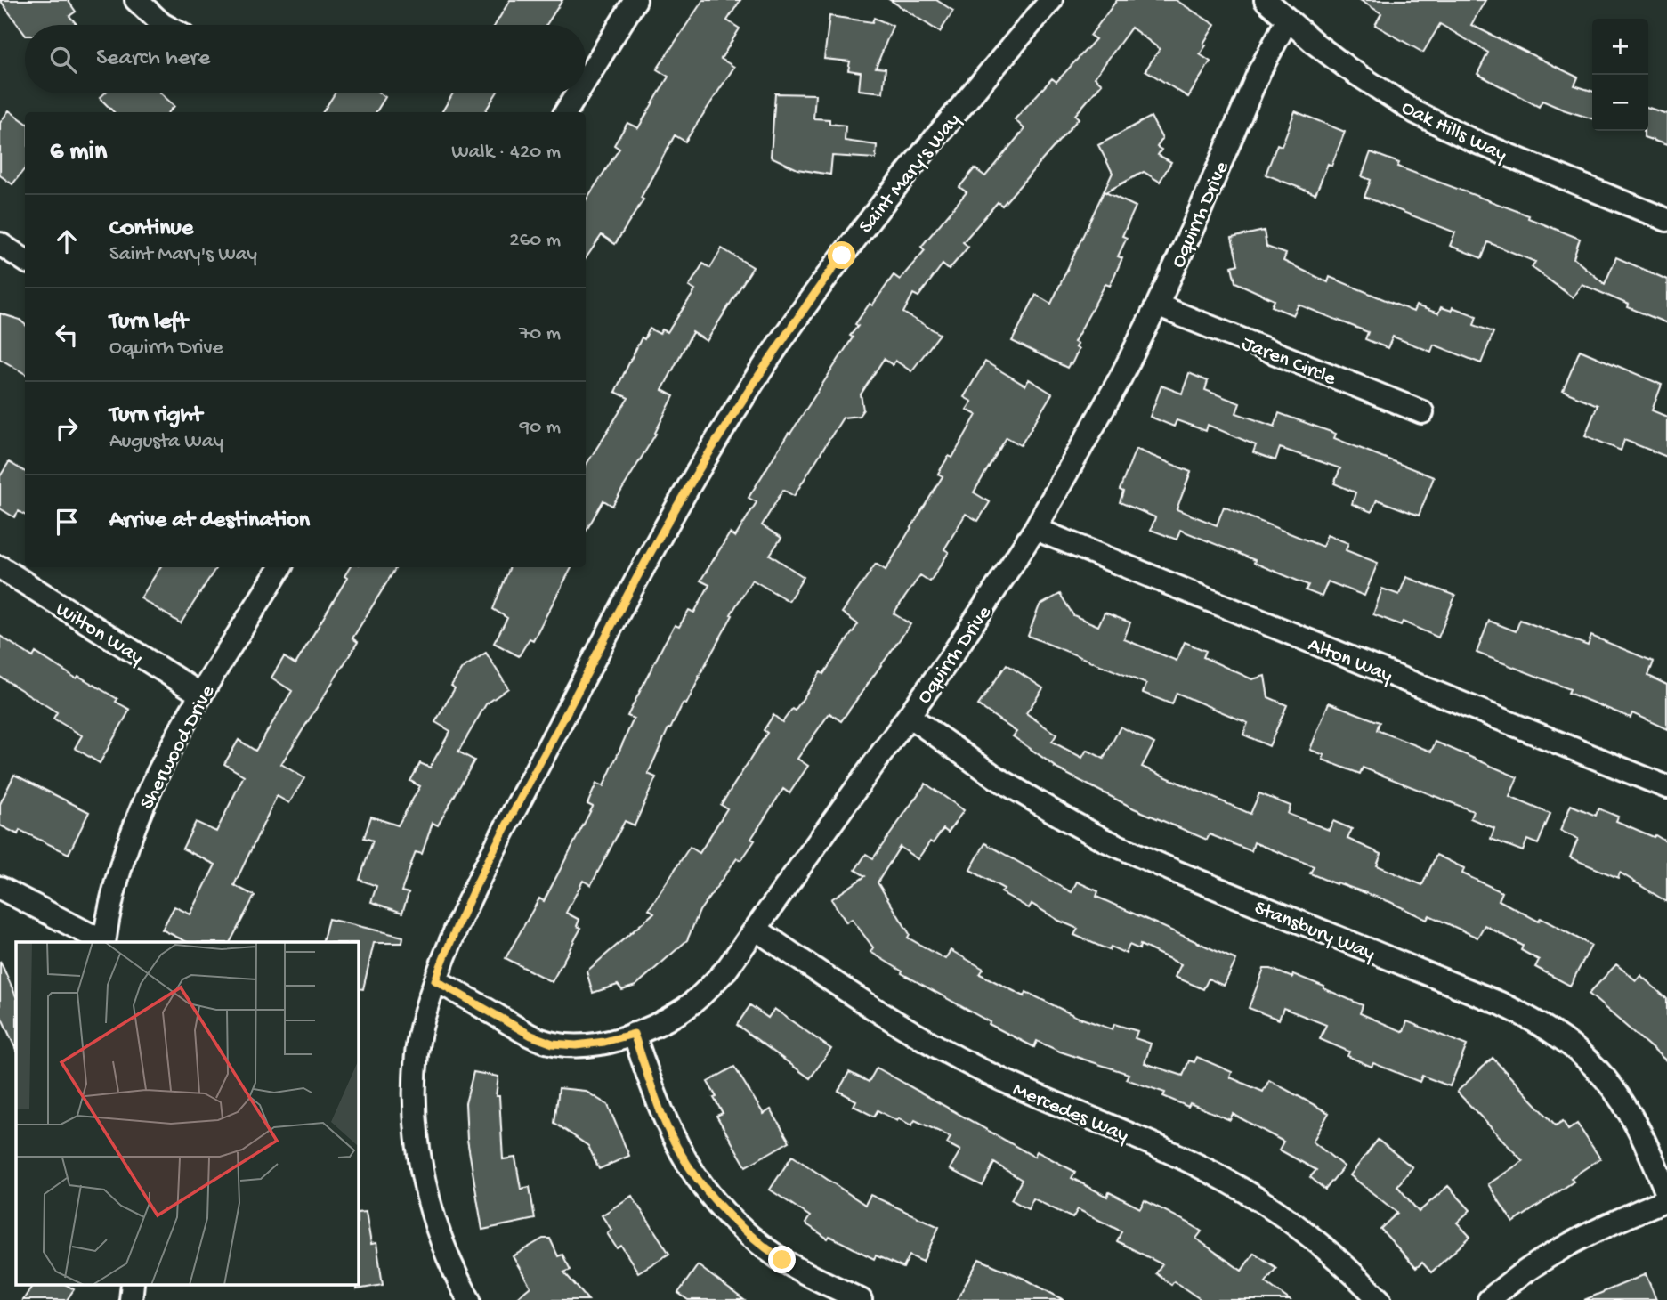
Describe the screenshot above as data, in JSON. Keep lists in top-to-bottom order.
{
  "streets": {
    "street": [
      "Oak Hills Way",
      "Saint Mary's Way",
      "Oquirrh Drive",
      "Jaren Circle",
      "Wilton Way",
      "Alton Way",
      "Sherwood Drive",
      "Stansbury Way",
      "Mercedes Way"
    ]
  },
  "crossings": [
    ["Oak Hills Way", "Oquirrh Drive"],
    ["Saint Mary's Way", "Oquirrh Drive"],
    ["Oquirrh Drive", "Jaren Circle"],
    ["Oquirrh Drive", "Alton Way"],
    ["Oquirrh Drive", "Stansbury Way"],
    ["Oquirrh Drive", "Mercedes Way"],
    ["Wilton Way", "Sherwood Drive"]
  ],
  "page": {
    "map_buttons": ["+", "−"],
    "search": "Search here",
    "heading": ["6 min", "Walk · 420 m"],
    "list": [
      ["Continue", "Saint Mary's Way", "260 m"],
      ["Turn left", "Oquirrh Drive", "70 m"],
      ["Turn right", "Augusta Way", "90 m"],
      "Arrive at destination"
    ]
  }
}
